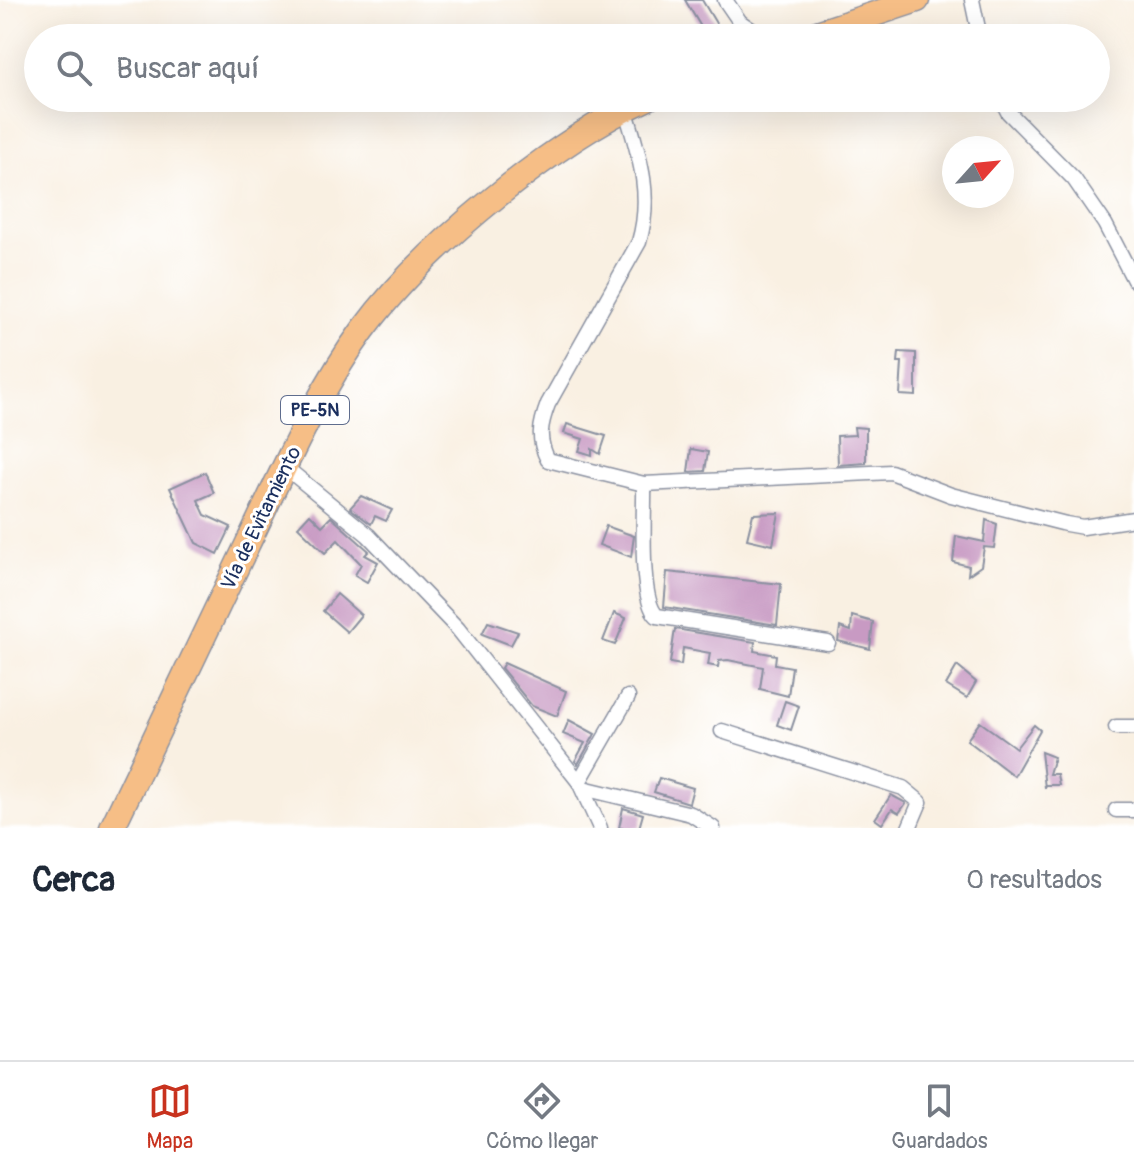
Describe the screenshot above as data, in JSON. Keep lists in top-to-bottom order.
{
  "streets": {
    "highway": ["PE-5N", "Vía de Evitamiento"]
  },
  "north": "top right",
  "page": {
    "search": "Buscar aquí",
    "heading": ["Cerca", "0 resultados"],
    "nav": ["Mapa", "Cómo llegar", "Guardados"]
  }
}
